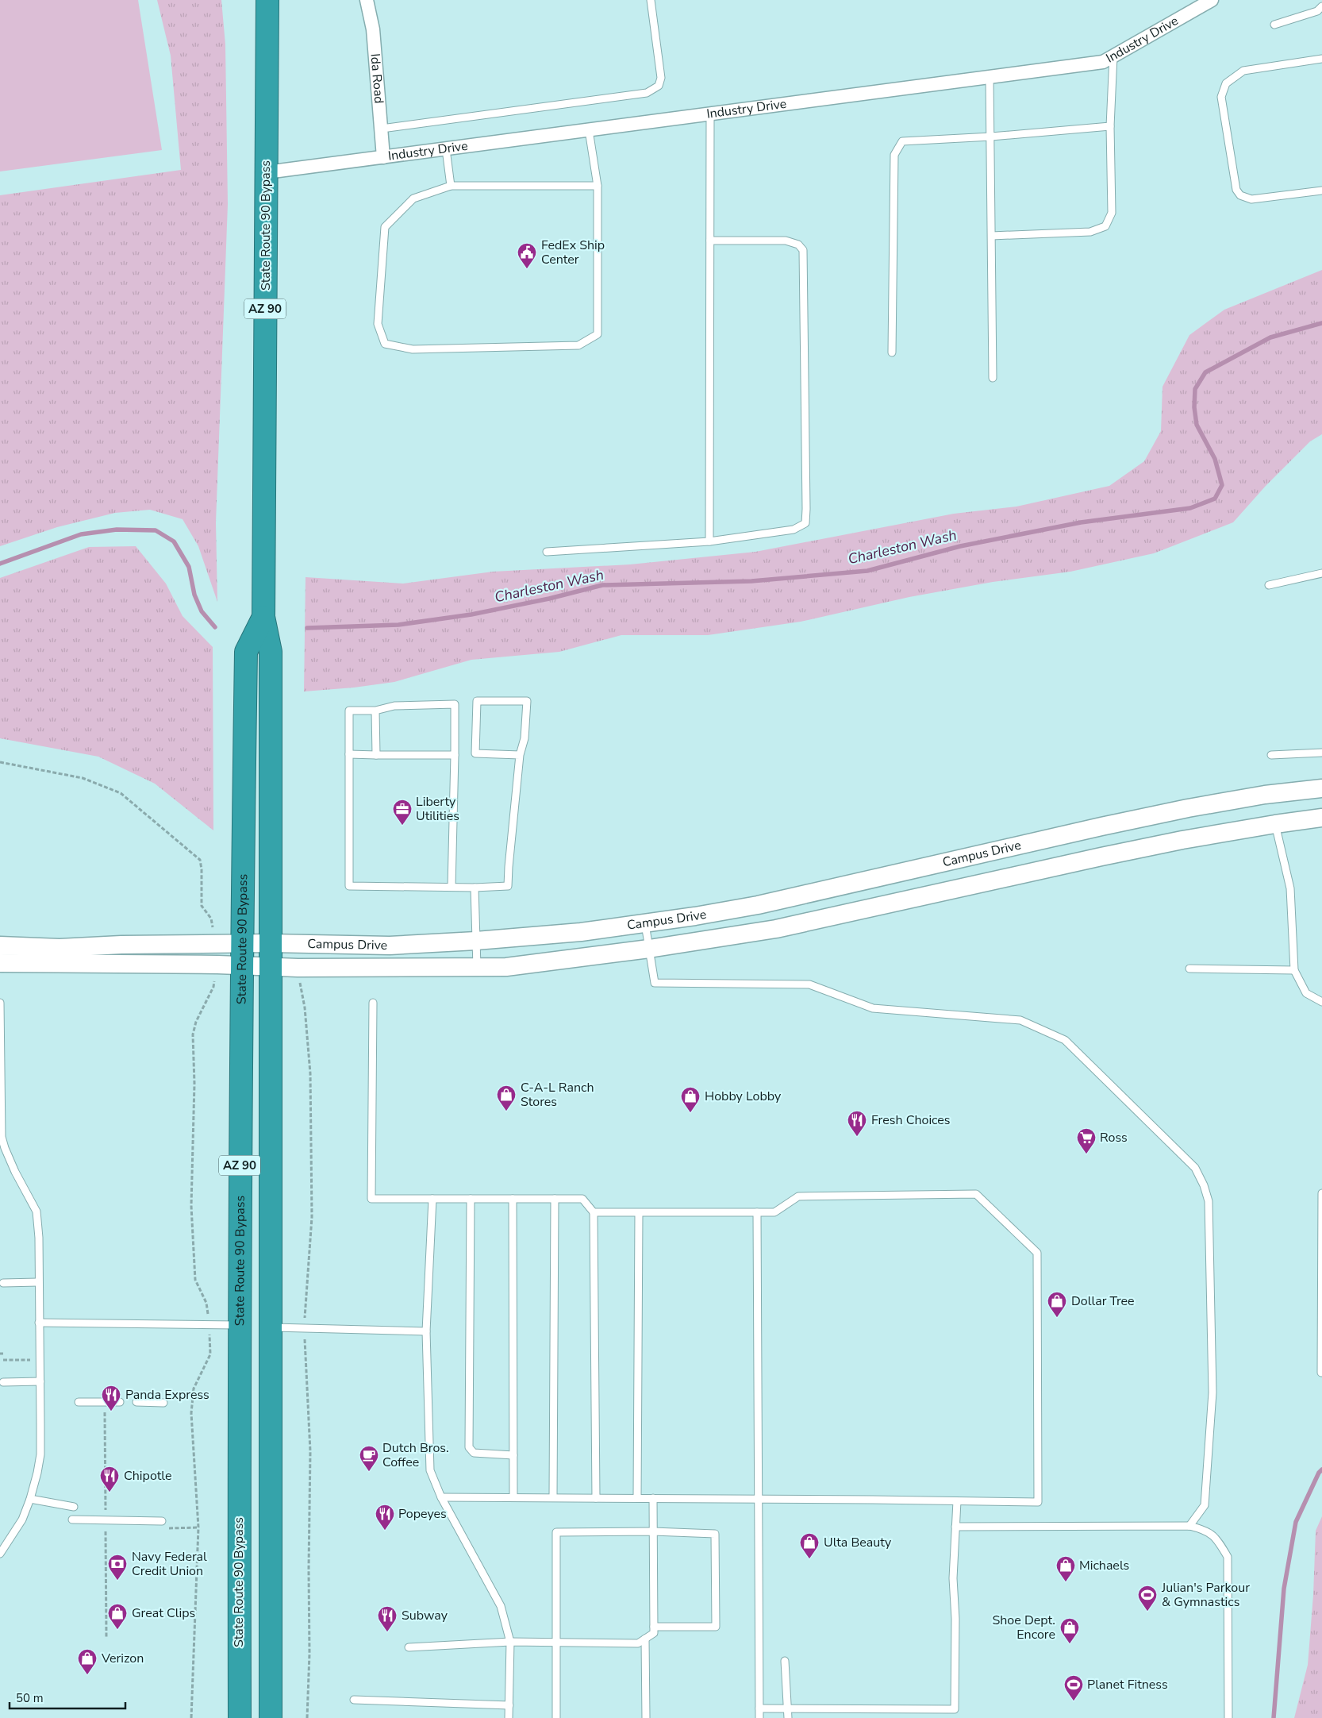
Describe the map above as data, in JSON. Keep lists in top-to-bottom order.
{
  "streets": {
    "highway": ["State Route 90 Bypass", "AZ 90"],
    "street": ["Industry Drive", "Ida Road", "Campus Drive"]
  },
  "crossings": [
    ["Industry Drive", "Ida Road"],
    ["Industry Drive", "State Route 90 Bypass"],
    ["State Route 90 Bypass", "Campus Drive"]
  ],
  "water": ["Charleston Wash"],
  "places": {
    "public building": ["FedEx Ship Center"],
    "office": ["Liberty Utilities"],
    "shop": [
      "C-A-L Ranch Stores",
      "Hobby Lobby",
      "Dollar Tree",
      "Ulta Beauty",
      "Michaels",
      "Great Clips",
      "Shoe Dept. Encore",
      "Verizon"
    ],
    "restaurant": [
      "Fresh Choices",
      "Panda Express",
      "Chipotle",
      "Popeyes",
      "Subway"
    ],
    "supermarket": ["Ross"],
    "cafe": ["Dutch Bros. Coffee"],
    "bank": ["Navy Federal Credit Union"],
    "sports": ["Julian's Parkour & Gymnastics", "Planet Fitness"]
  },
  "scale_bar": "50 m"
}
